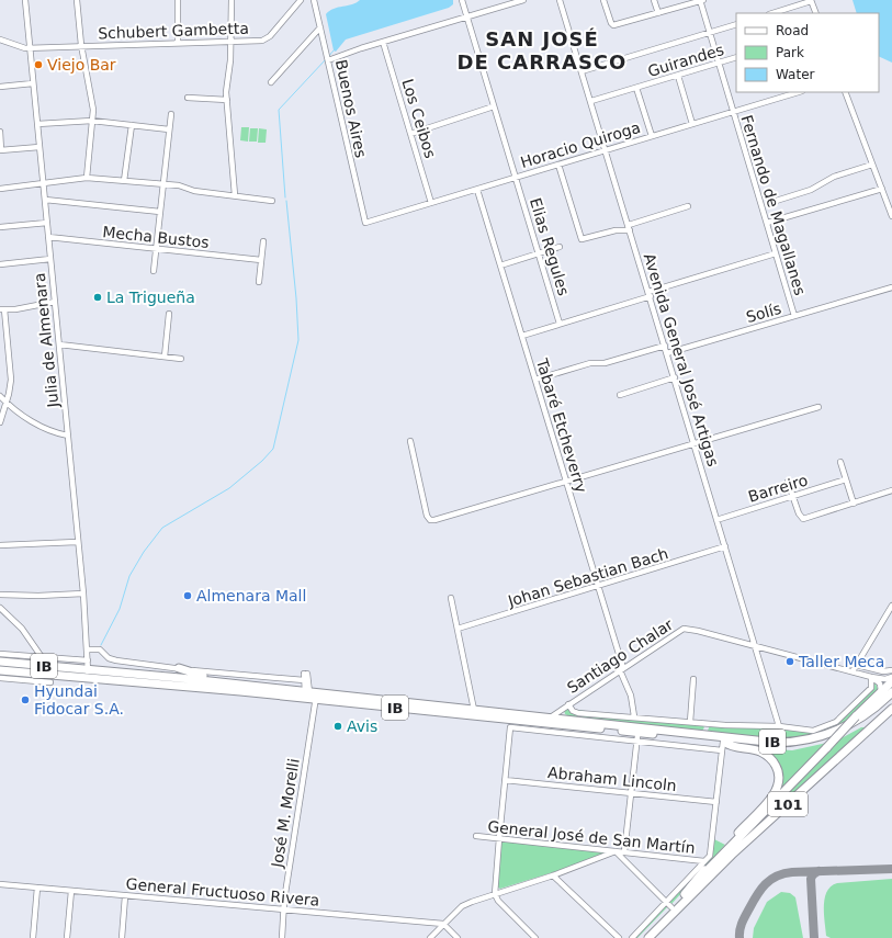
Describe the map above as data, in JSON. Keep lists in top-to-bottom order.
{
  "streets": {
    "highway": ["IB", "101"],
    "street": [
      "Schubert Gambetta",
      "Guirandes",
      "Buenos Aires",
      "Los Ceibos",
      "Horacio Quiroga",
      "Fernando de Magallanes",
      "Mecha Bustos",
      "Elias Regules",
      "Solís",
      "Julia de Almenara",
      "Avenida General José Artigas",
      "Tabaré Etcheverry",
      "Barreiro",
      "Johan Sebastian Bach",
      "Santiago Chalar",
      "Abraham Lincoln",
      "José M. Morelli",
      "General José de San Martín",
      "General Fructuoso Rivera"
    ]
  },
  "crossings": [
    ["Schubert Gambetta", "Julia de Almenara"],
    ["Guirandes", "Fernando de Magallanes"],
    ["Guirandes", "Avenida General José Artigas"],
    ["Buenos Aires", "Horacio Quiroga"],
    ["Los Ceibos", "Horacio Quiroga"],
    ["Horacio Quiroga", "Fernando de Magallanes"],
    ["Horacio Quiroga", "Elias Regules"],
    ["Horacio Quiroga", "Avenida General José Artigas"],
    ["Horacio Quiroga", "Tabaré Etcheverry"],
    ["Fernando de Magallanes", "Solís"],
    ["Mecha Bustos", "Julia de Almenara"],
    ["Solís", "Avenida General José Artigas"],
    ["Julia de Almenara", "IB"],
    ["Avenida General José Artigas", "Barreiro"],
    ["Avenida General José Artigas", "Johan Sebastian Bach"],
    ["Avenida General José Artigas", "Santiago Chalar"],
    ["Tabaré Etcheverry", "Johan Sebastian Bach"],
    ["Tabaré Etcheverry", "Santiago Chalar"],
    ["Santiago Chalar", "IB"],
    ["IB", "José M. Morelli"],
    ["José M. Morelli", "General Fructuoso Rivera"]
  ],
  "districts": ["SAN JOSÉ DE CARRASCO"],
  "places": [
    "Viejo Bar",
    "La Trigueña",
    "Almenara Mall",
    "Taller Meca",
    "Hyundai Fidocar S.A.",
    "Avis"
  ],
  "legend": ["Road", "Park", "Water"]
}
